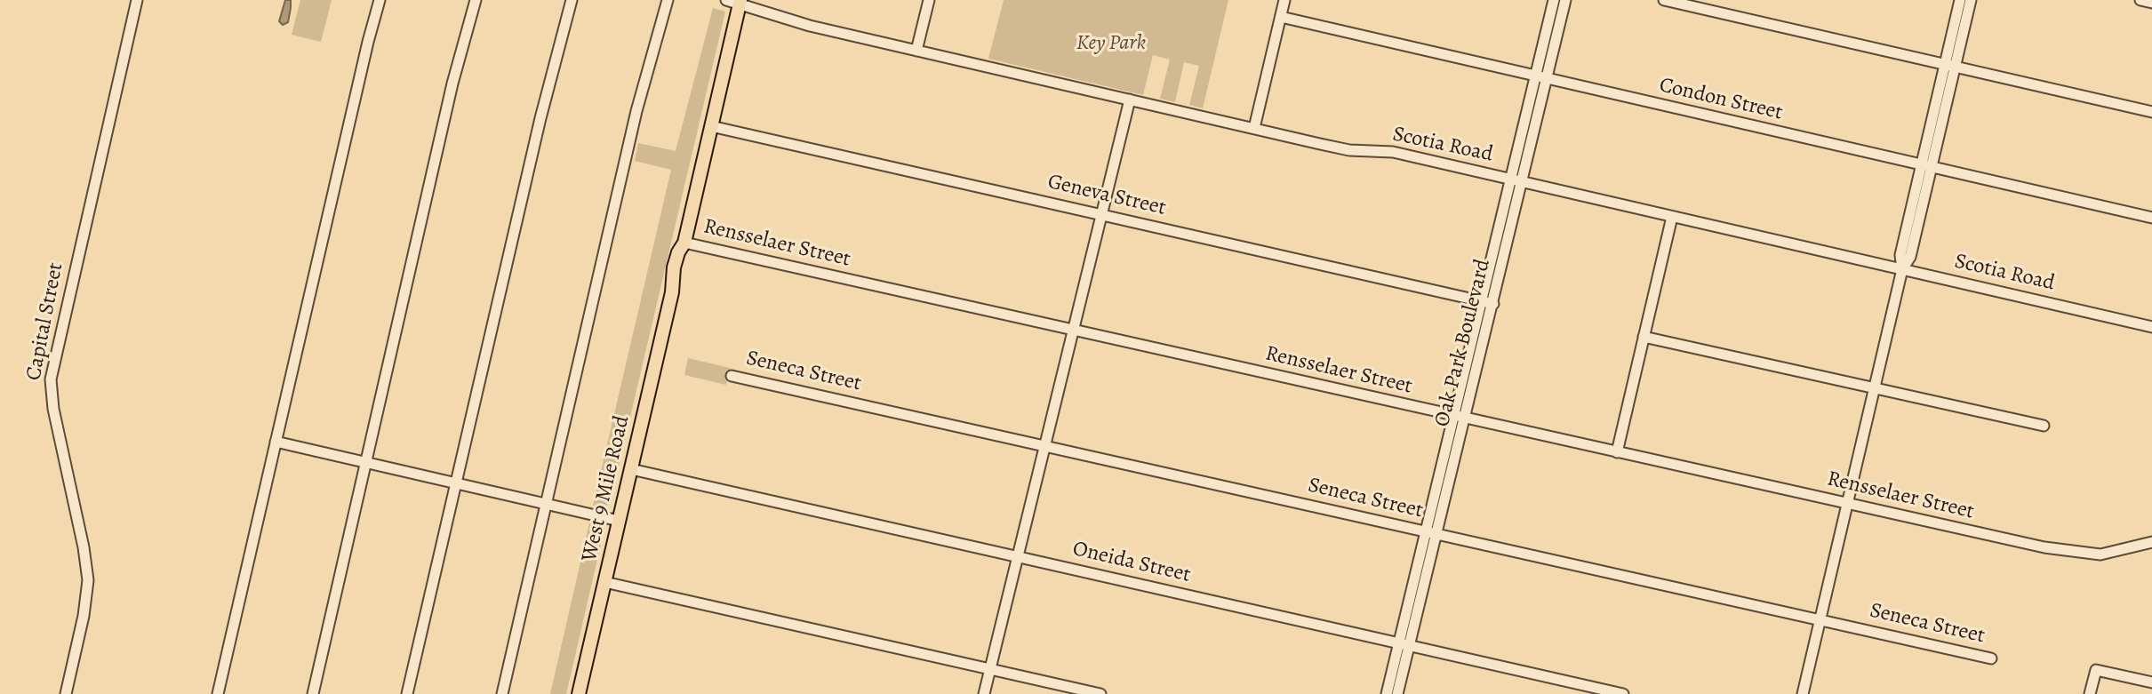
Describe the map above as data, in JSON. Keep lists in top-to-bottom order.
{
  "streets": {
    "main road": ["West 9 Mile Road"],
    "street": [
      "Condon Street",
      "Scotia Road",
      "Geneva Street",
      "Rensselaer Street",
      "Capital Street",
      "Oak Park Boulevard",
      "Seneca Street",
      "Oneida Street"
    ]
  },
  "crossings": [
    ["Condon Street", "Oak Park Boulevard"],
    ["Scotia Road", "Oak Park Boulevard"],
    ["Scotia Road", "West 9 Mile Road"],
    ["Geneva Street", "Oak Park Boulevard"],
    ["Geneva Street", "West 9 Mile Road"],
    ["Rensselaer Street", "Oak Park Boulevard"],
    ["Rensselaer Street", "West 9 Mile Road"],
    ["Oak Park Boulevard", "Seneca Street"],
    ["Oak Park Boulevard", "Oneida Street"],
    ["West 9 Mile Road", "Oneida Street"]
  ],
  "parks": ["Key Park"]
}
